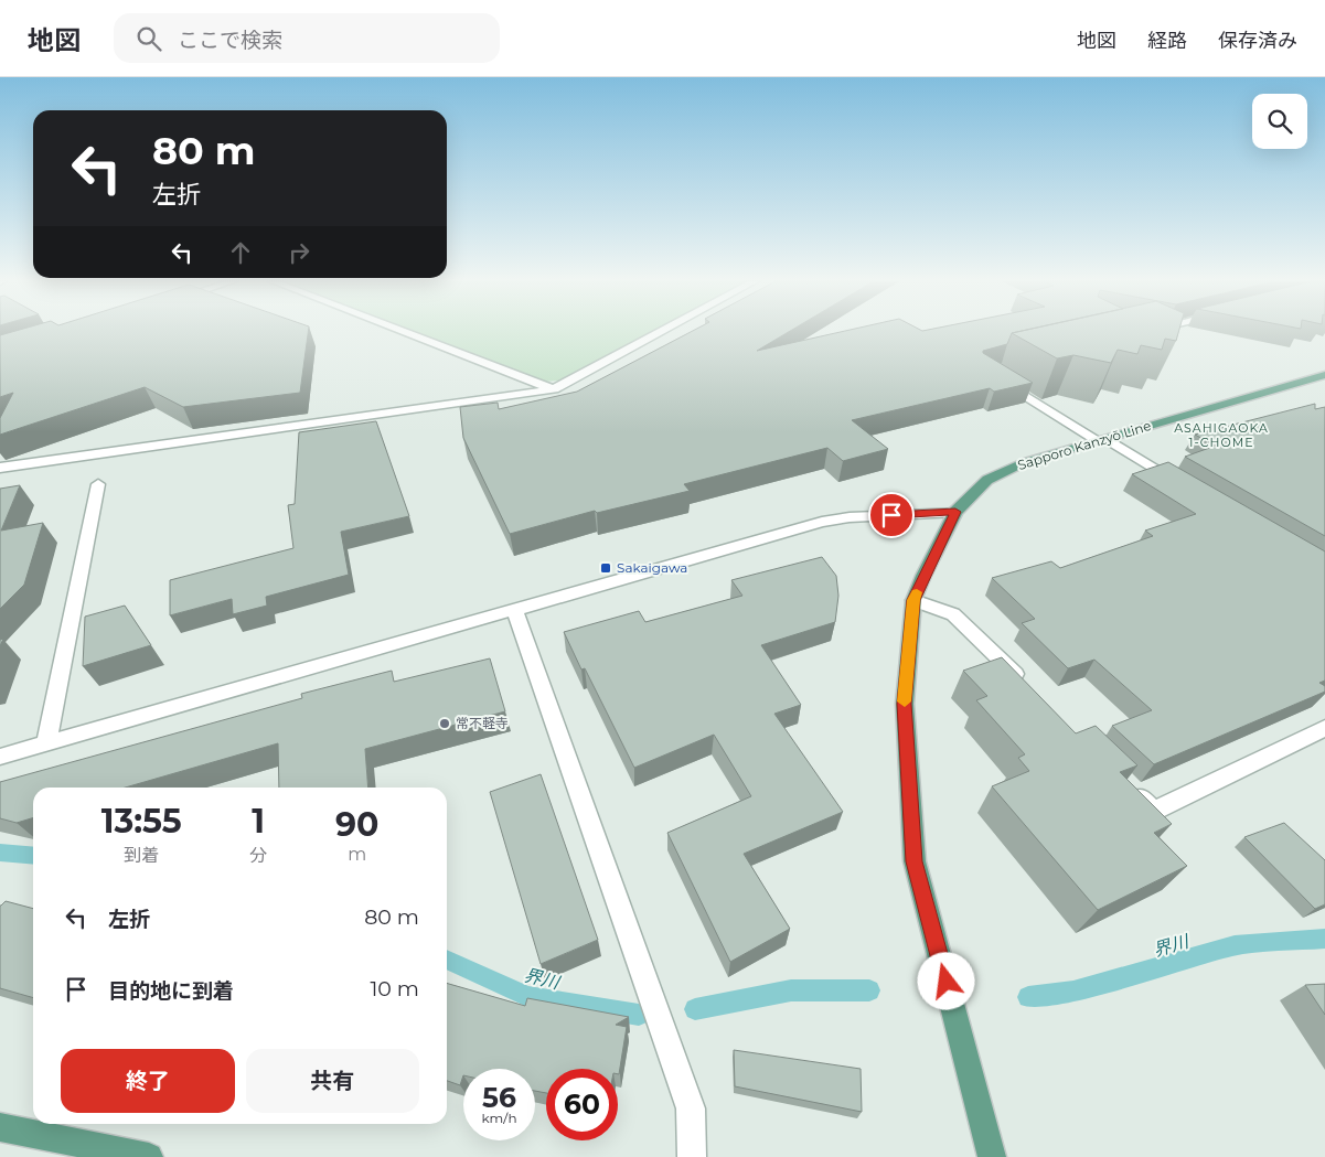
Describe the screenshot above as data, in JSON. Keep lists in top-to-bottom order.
{
  "streets": {
    "main road": ["Sapporo Kanzyō Line"]
  },
  "districts": ["ASAHIGAOKA 1-CHOME"],
  "water": ["界川"],
  "places": {
    "transit": ["Sakaigawa"],
    "other": ["常不軽寺"]
  },
  "page": {
    "header": "地図",
    "search": "ここで検索",
    "nav": ["地図", "経路", "保存済み"],
    "turn": ["80 m", "左折"],
    "eta": [
      "13:55",
      "到着",
      "1",
      "分",
      "90",
      "m"
    ],
    "list": [
      {
        "name": "左折",
        "value": "80 m"
      },
      {
        "name": "目的地に到着",
        "value": "10 m"
      }
    ],
    "buttons": ["終了", "共有"],
    "speed": "56 km/h",
    "limit": "60"
  }
}
